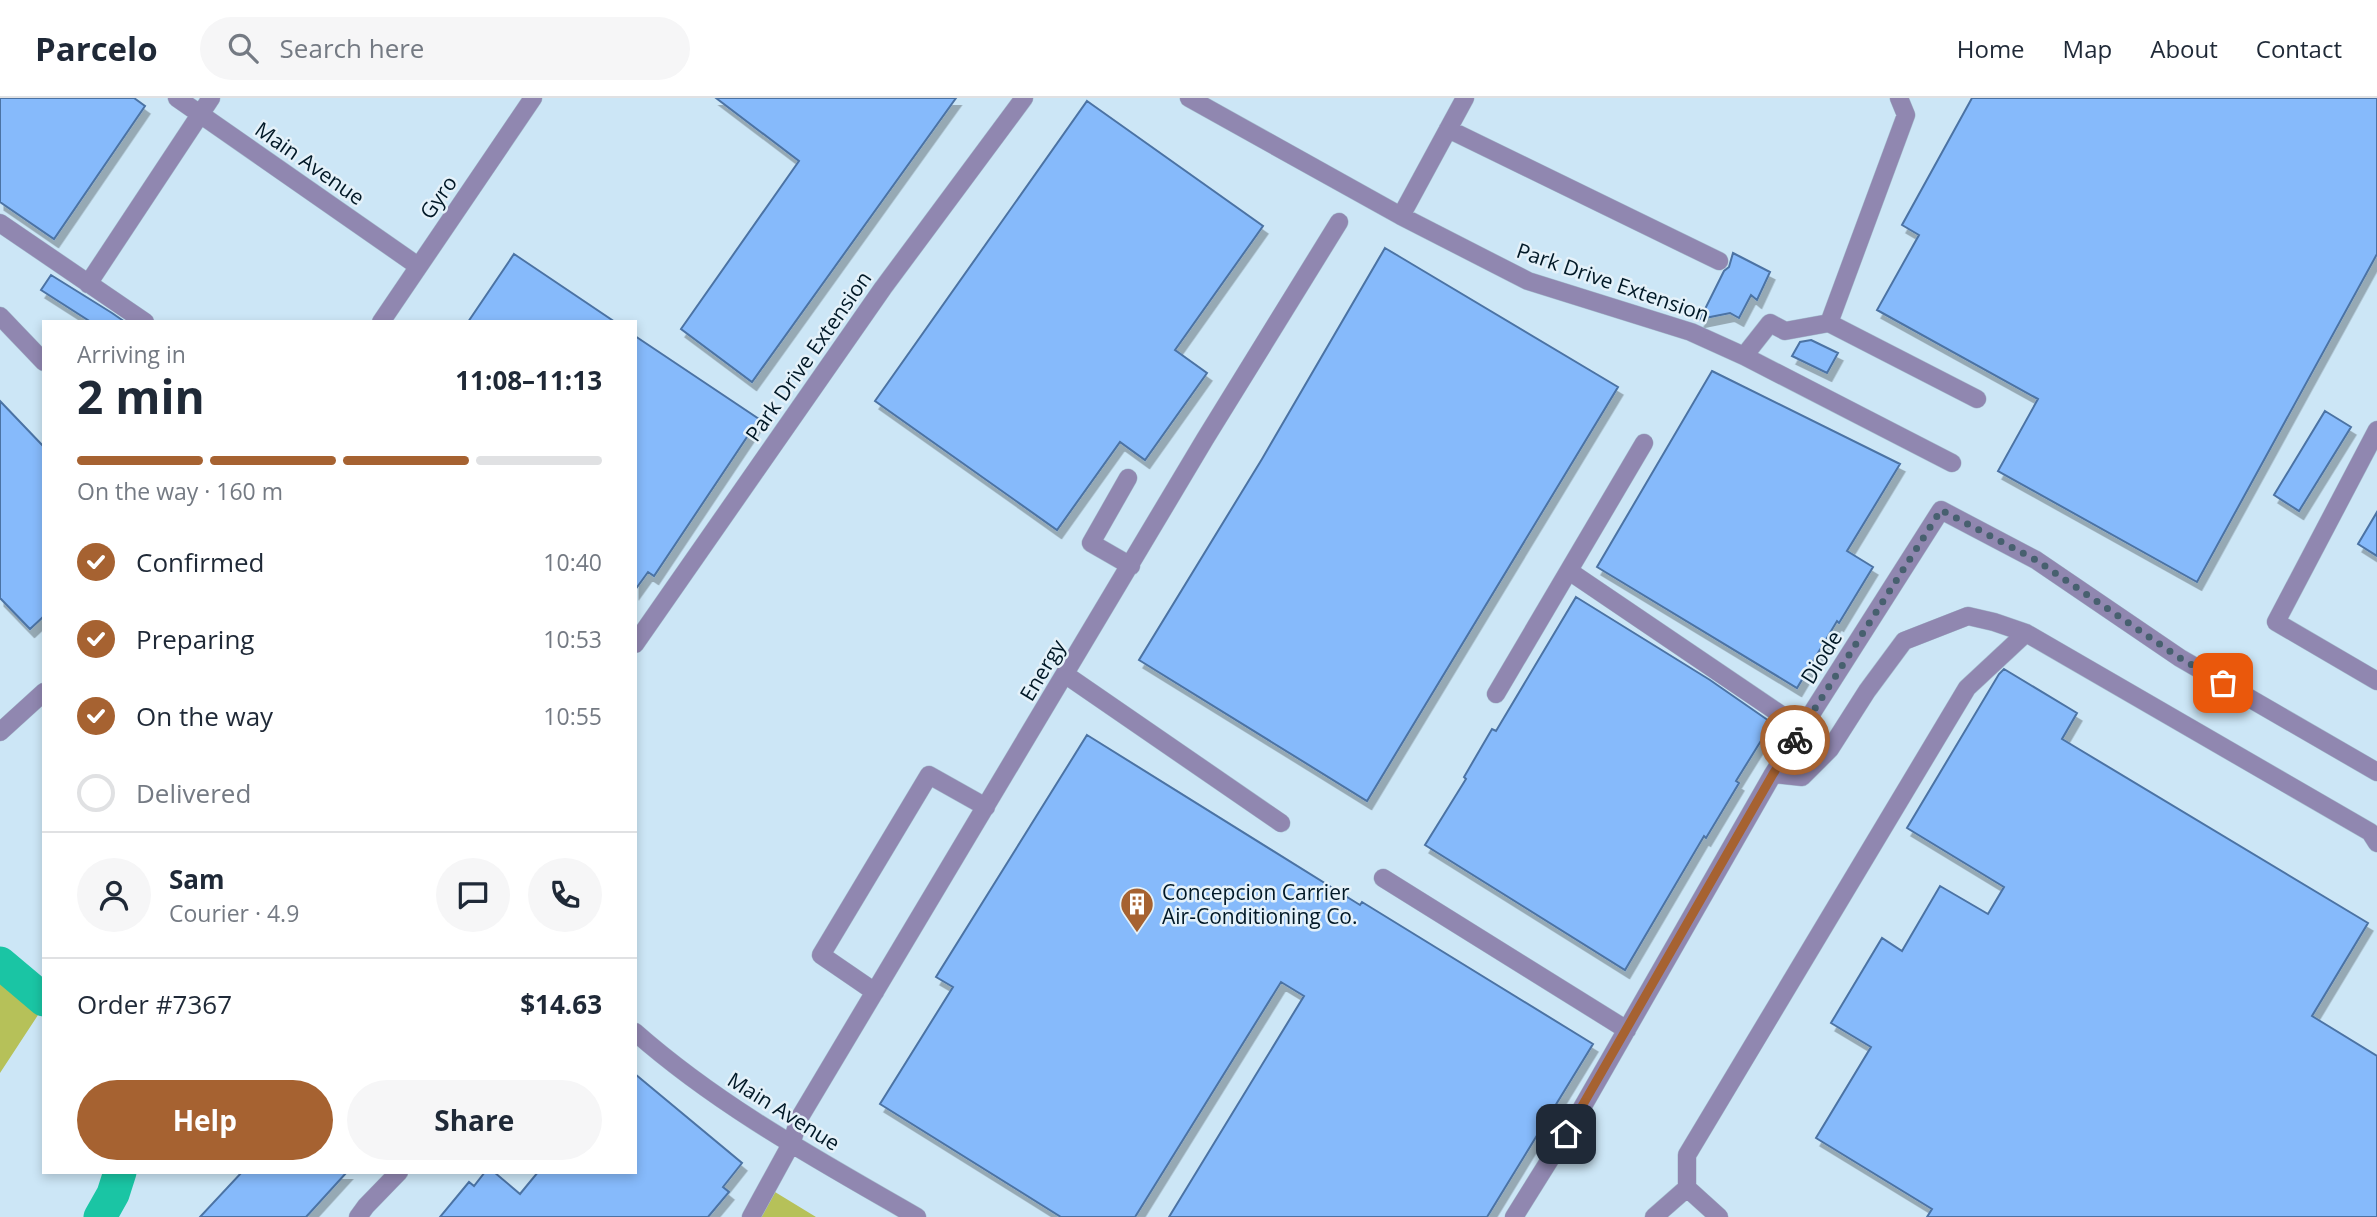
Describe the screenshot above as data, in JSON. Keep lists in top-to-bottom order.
{
  "streets": {
    "street": [
      "Main Avenue",
      "Gyro",
      "Park Drive Extension",
      "Diode",
      "Energy"
    ]
  },
  "crossings": [
    ["Main Avenue", "Gyro"],
    ["Main Avenue", "Energy"]
  ],
  "places": {
    "building": ["Concepcion Carrier Air-Conditioning Co."]
  },
  "page": {
    "header": "Parcelo",
    "search": "Search here",
    "nav": [
      "Home",
      "Map",
      "About",
      "Contact"
    ],
    "heading": ["2 min", "Arriving in", "11:08–11:13"],
    "panel": [
      "Sam",
      "Courier · 4.9",
      "Order #7367",
      "$14.63"
    ],
    "bar": "On the way · 160 m",
    "list": [
      ["Confirmed", "10:40"],
      ["Preparing", "10:53"],
      ["On the way", "10:55"],
      "Delivered"
    ],
    "buttons": ["Help", "Share"]
  }
}
